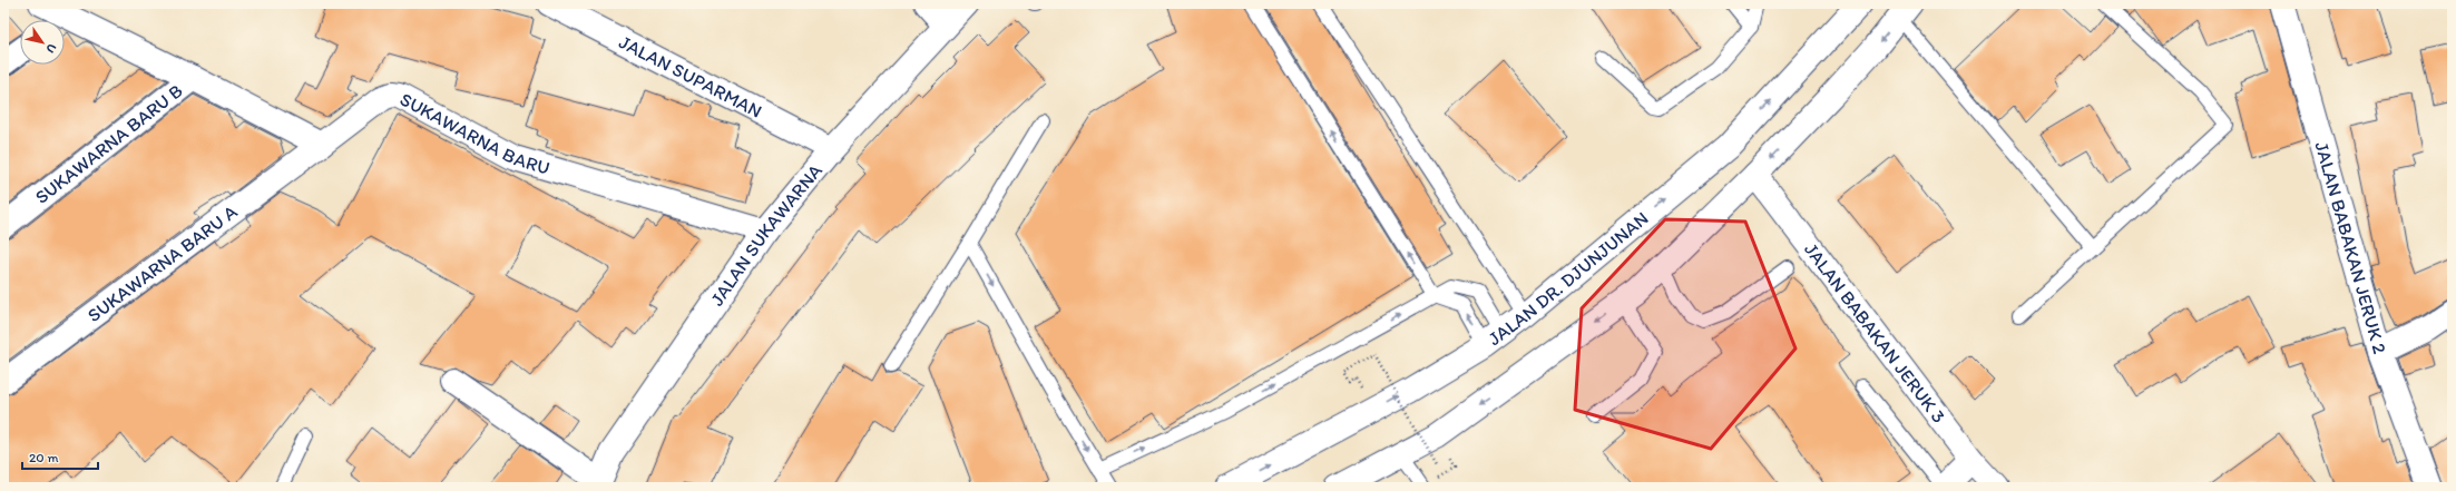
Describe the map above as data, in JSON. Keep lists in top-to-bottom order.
{
  "streets": {
    "main road": [
      "JALAN SUPARMAN",
      "SUKAWARNA BARU",
      "SUKAWARNA BARU B",
      "JALAN SUKAWARNA",
      "JALAN BABAKAN JERUK 2",
      "SUKAWARNA BARU A",
      "JALAN DR. DJUNJUNAN",
      "JALAN BABAKAN JERUK 3"
    ]
  },
  "crossings": [
    ["JALAN SUPARMAN", "JALAN SUKAWARNA"],
    ["SUKAWARNA BARU", "JALAN SUKAWARNA"],
    ["SUKAWARNA BARU", "SUKAWARNA BARU A"]
  ],
  "scale_bar": "20 m",
  "north": "bottom right"
}
